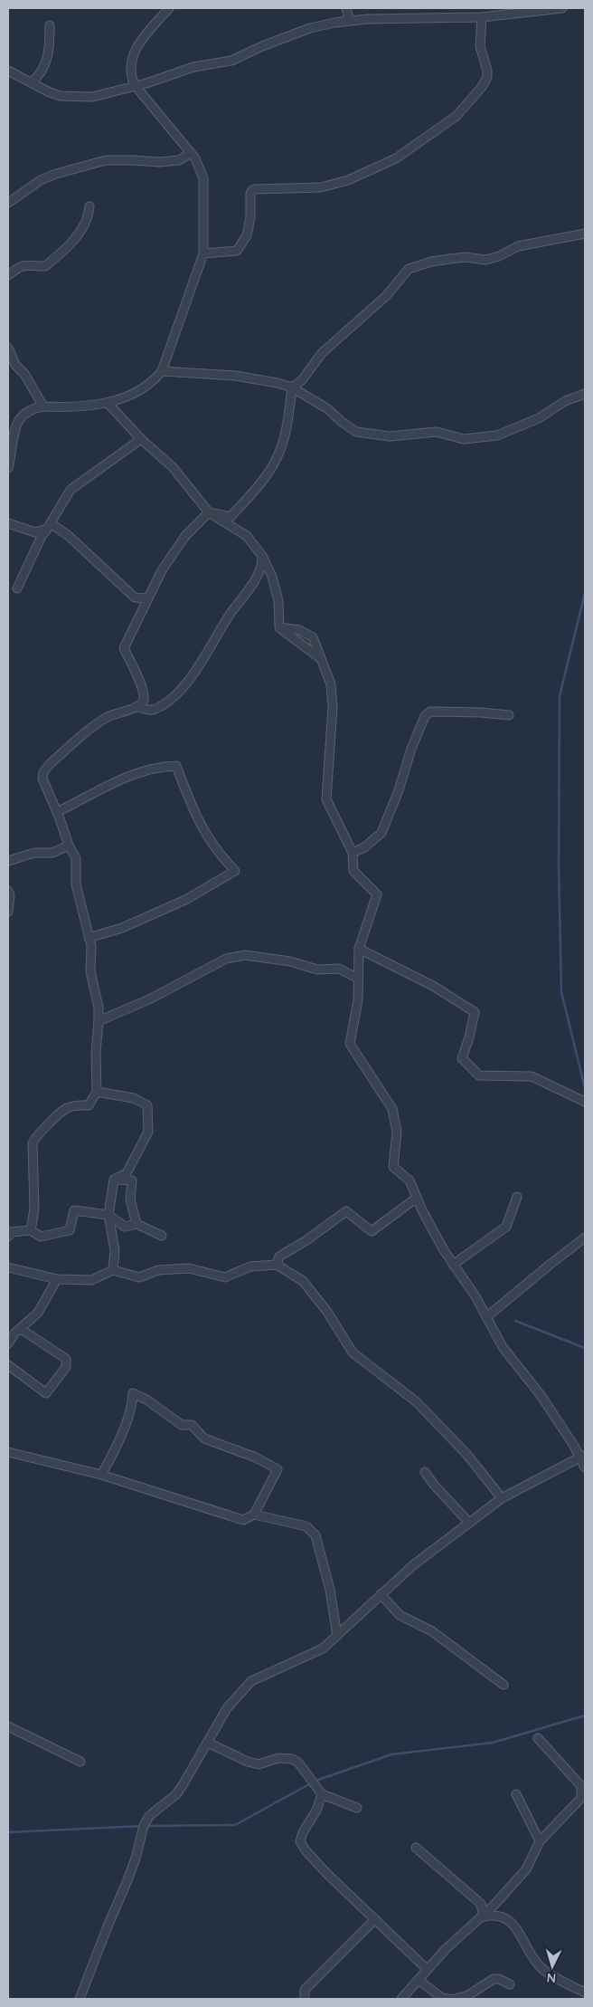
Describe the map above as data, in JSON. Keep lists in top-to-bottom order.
{
  "north": "bottom"
}
